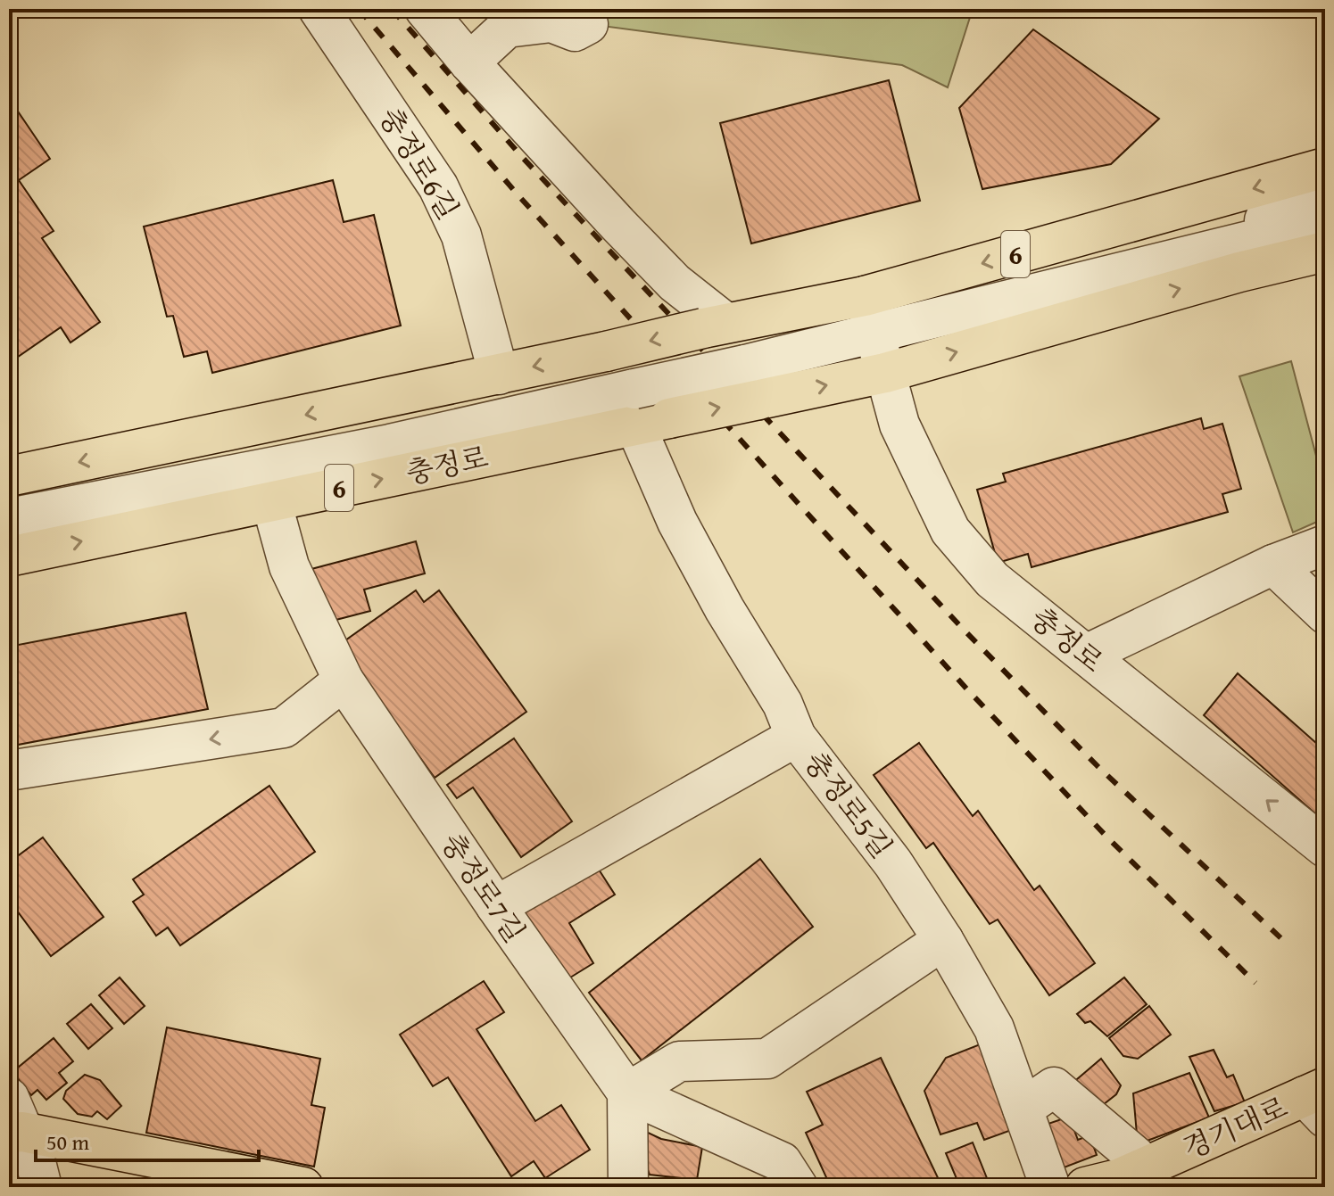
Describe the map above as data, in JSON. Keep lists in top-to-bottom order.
{
  "streets": {
    "main road": ["6", "충정로", "경기대로"],
    "street": ["충정로6길", "충정로5길", "충정로7길"]
  },
  "crossings": [
    ["충정로6길", "6"],
    ["6", "충정로"],
    ["충정로", "충정로5길"],
    ["충정로", "충정로7길"]
  ],
  "scale_bar": "50 m"
}
